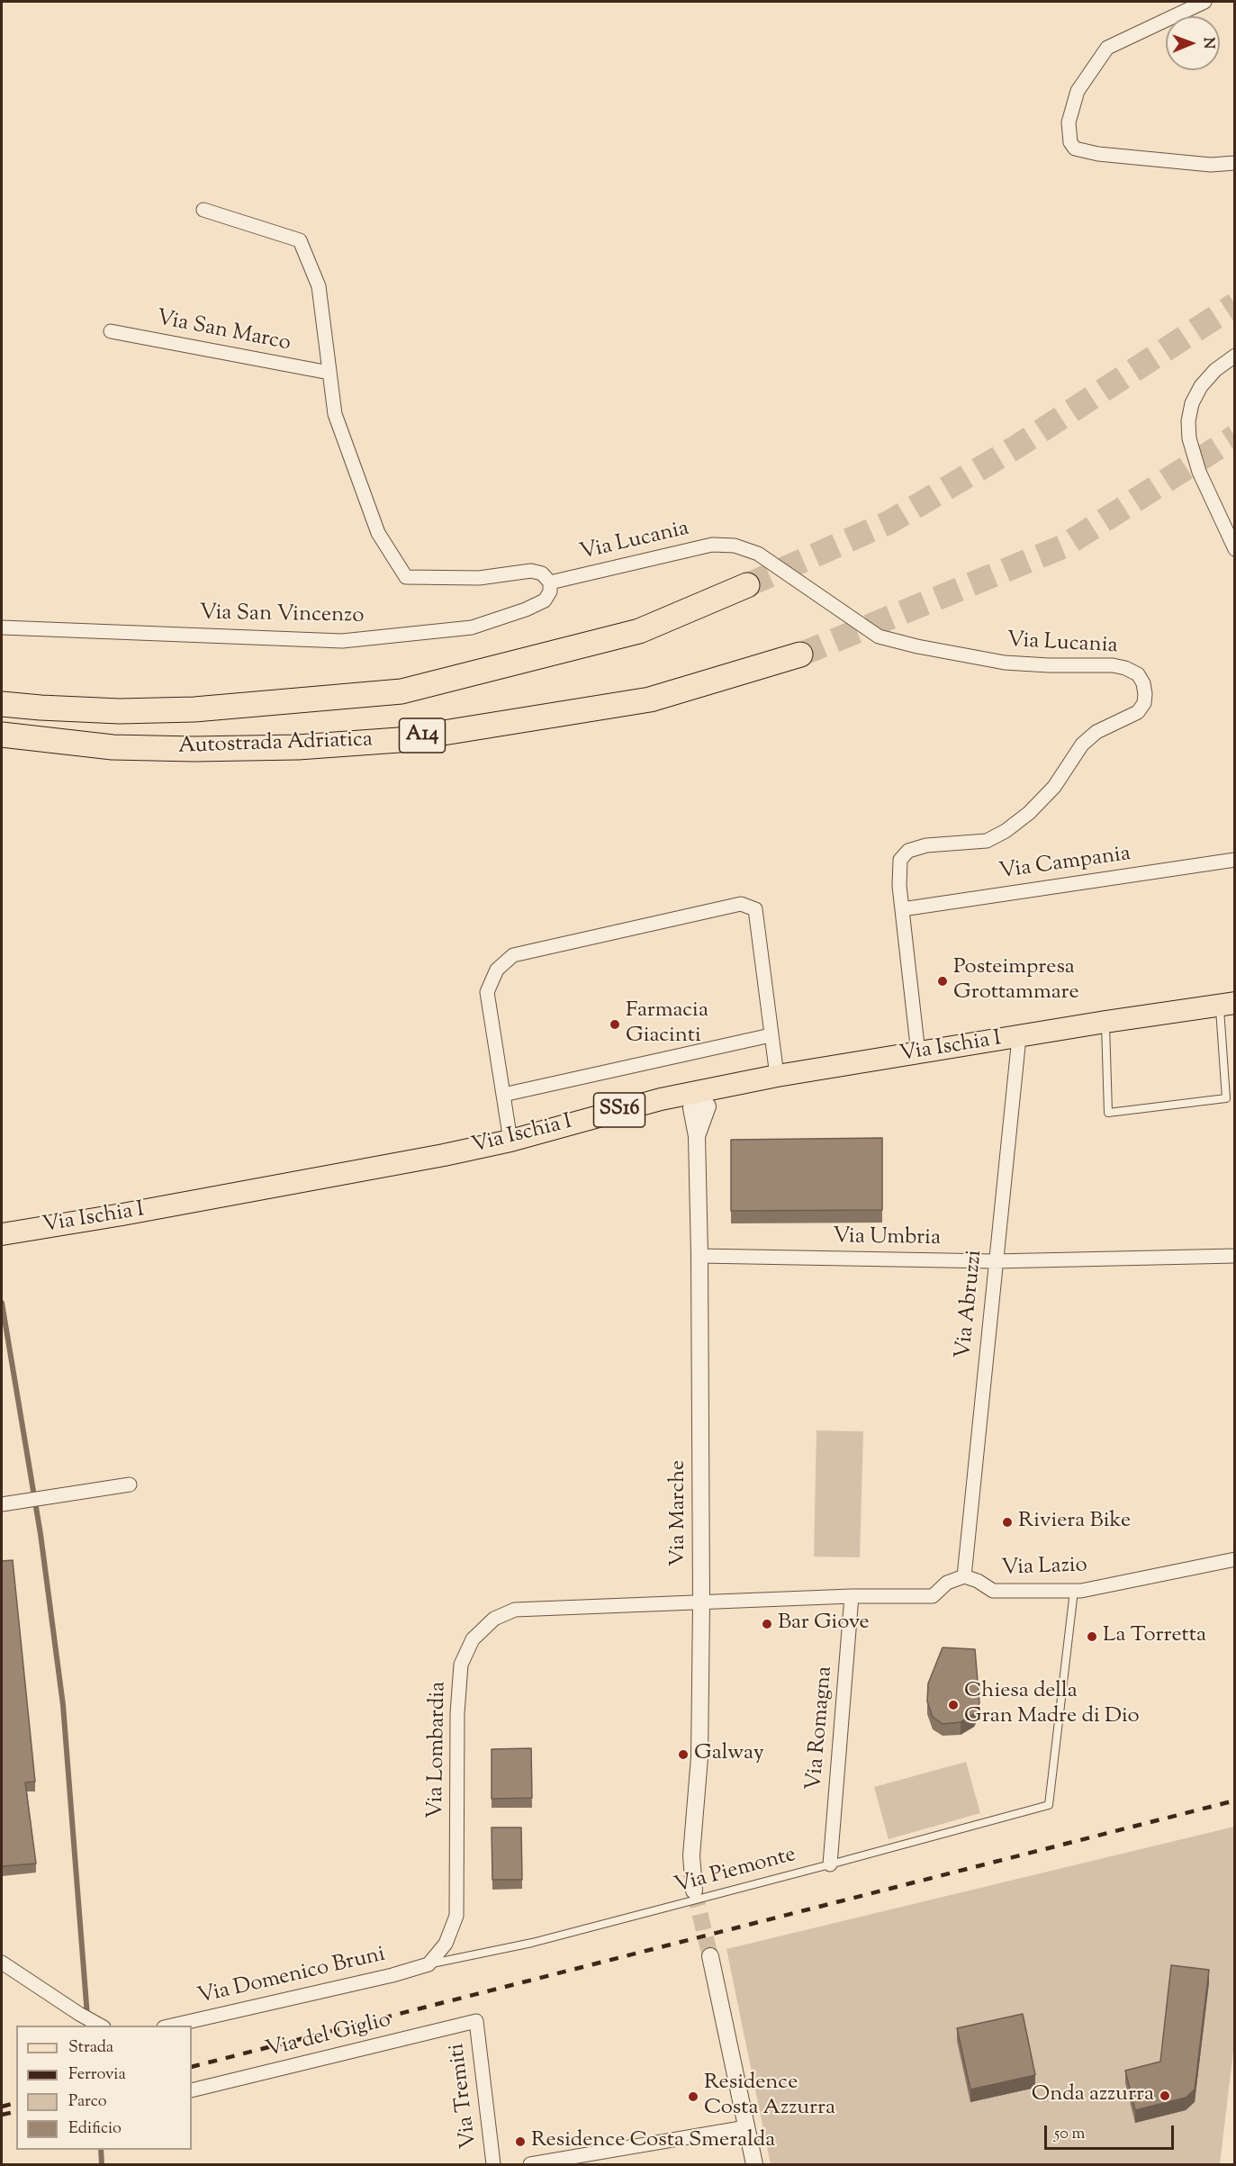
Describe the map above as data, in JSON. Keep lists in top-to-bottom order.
{
  "streets": {
    "highway": ["A14", "Autostrada Adriatica"],
    "main road": ["Via Ischia I", "SS16"],
    "street": [
      "Via San Marco",
      "Via Lucania",
      "Via San Vincenzo",
      "Via Campania",
      "Via Umbria",
      "Via Abruzzi",
      "Via Marche",
      "Via Lazio",
      "Via Romagna",
      "Via Lombardia",
      "Via Domenico Bruni",
      "Via del Giglio",
      "Via Tremiti"
    ],
    "lane": ["Via Piemonte"]
  },
  "crossings": [
    ["Via Lucania", "Via San Vincenzo"],
    ["Via Lucania", "Via Campania"],
    ["Via Lucania", "Via Ischia I"],
    ["Via Ischia I", "Via Abruzzi"],
    ["Via Ischia I", "Via Marche"],
    ["Via Umbria", "Via Abruzzi"],
    ["Via Umbria", "Via Marche"],
    ["Via Abruzzi", "Via Lazio"],
    ["Via Marche", "Via Lombardia"],
    ["Via Lazio", "Via Piemonte"],
    ["Via Romagna", "Via Piemonte"],
    ["Via Lombardia", "Via Piemonte"],
    ["Via Lombardia", "Via Domenico Bruni"],
    ["Via Piemonte", "Via Domenico Bruni"],
    ["Via del Giglio", "Via Tremiti"]
  ],
  "places": [
    "Posteimpresa Grottammare",
    "Farmacia Giacinti",
    "Riviera Bike",
    "Bar Giove",
    "La Torretta",
    "Chiesa della Gran Madre di Dio",
    "Galway",
    "Onda azzurra",
    "Residence Costa Azzurra",
    "Residence Costa Smeralda"
  ],
  "legend": [
    "Strada",
    "Ferrovia",
    "Parco",
    "Edificio"
  ],
  "scale_bar": "50 m",
  "north": "right"
}
